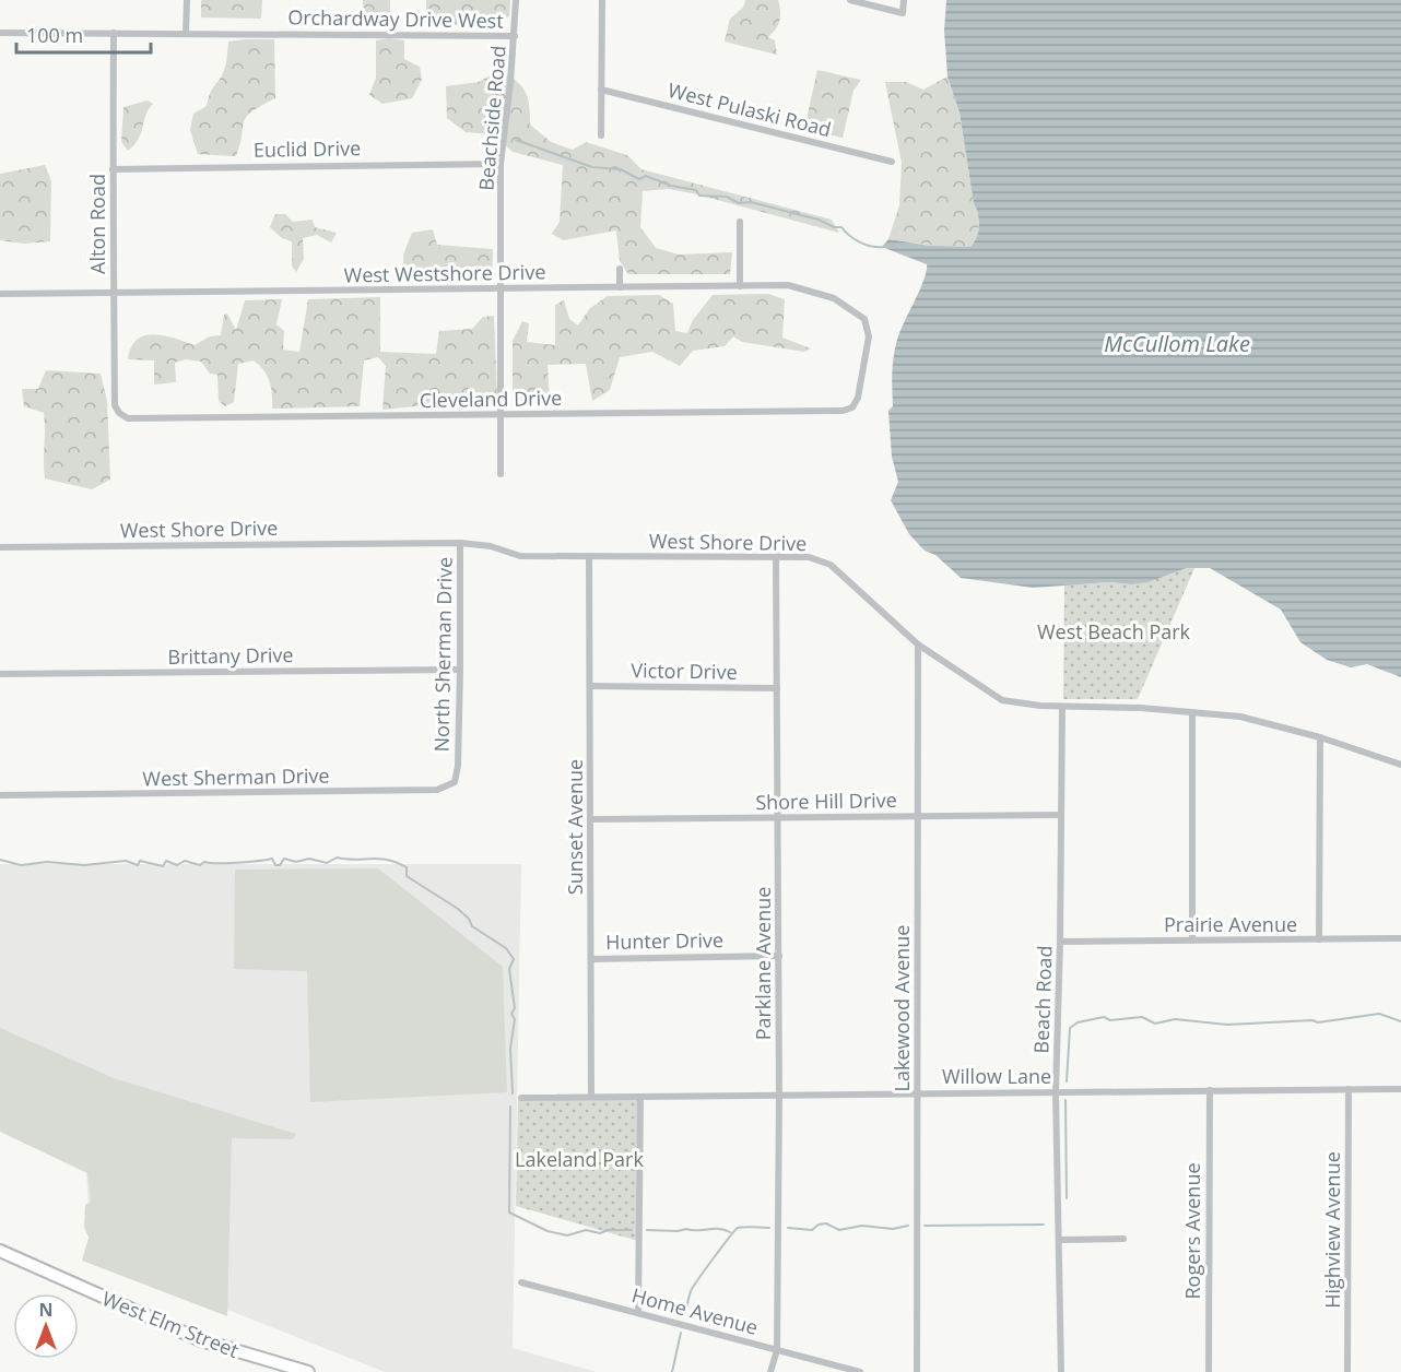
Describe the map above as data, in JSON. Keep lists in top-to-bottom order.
{
  "streets": {
    "main road": ["West Elm Street"],
    "street": [
      "Orchardway Drive West",
      "West Pulaski Road",
      "Beachside Road",
      "Euclid Drive",
      "Alton Road",
      "West Westshore Drive",
      "Cleveland Drive",
      "West Shore Drive",
      "North Sherman Drive",
      "Brittany Drive",
      "Victor Drive",
      "West Sherman Drive",
      "Shore Hill Drive",
      "Sunset Avenue",
      "Prairie Avenue",
      "Hunter Drive",
      "Parklane Avenue",
      "Beach Road",
      "Lakewood Avenue",
      "Willow Lane",
      "Highview Avenue",
      "Rogers Avenue",
      "Home Avenue"
    ]
  },
  "crossings": [
    ["Orchardway Drive West", "Beachside Road"],
    ["Orchardway Drive West", "Alton Road"],
    ["Beachside Road", "Euclid Drive"],
    ["Beachside Road", "West Westshore Drive"],
    ["Beachside Road", "Cleveland Drive"],
    ["Euclid Drive", "Alton Road"],
    ["Alton Road", "West Westshore Drive"],
    ["Alton Road", "Cleveland Drive"],
    ["West Westshore Drive", "Cleveland Drive"],
    ["West Shore Drive", "North Sherman Drive"],
    ["West Shore Drive", "Sunset Avenue"],
    ["West Shore Drive", "Parklane Avenue"],
    ["West Shore Drive", "Beach Road"],
    ["West Shore Drive", "Lakewood Avenue"],
    ["North Sherman Drive", "Brittany Drive"],
    ["North Sherman Drive", "West Sherman Drive"],
    ["Victor Drive", "Sunset Avenue"],
    ["Victor Drive", "Parklane Avenue"],
    ["Shore Hill Drive", "Sunset Avenue"],
    ["Shore Hill Drive", "Parklane Avenue"],
    ["Shore Hill Drive", "Beach Road"],
    ["Shore Hill Drive", "Lakewood Avenue"],
    ["Sunset Avenue", "Hunter Drive"],
    ["Sunset Avenue", "Willow Lane"],
    ["Prairie Avenue", "Beach Road"],
    ["Hunter Drive", "Parklane Avenue"],
    ["Parklane Avenue", "Willow Lane"],
    ["Parklane Avenue", "Home Avenue"],
    ["Beach Road", "Willow Lane"],
    ["Lakewood Avenue", "Willow Lane"],
    ["Willow Lane", "Highview Avenue"],
    ["Willow Lane", "Rogers Avenue"]
  ],
  "water": ["McCullom Lake"],
  "parks": ["West Beach Park", "Lakeland Park"],
  "scale_bar": "100 m",
  "north": "top"
}
